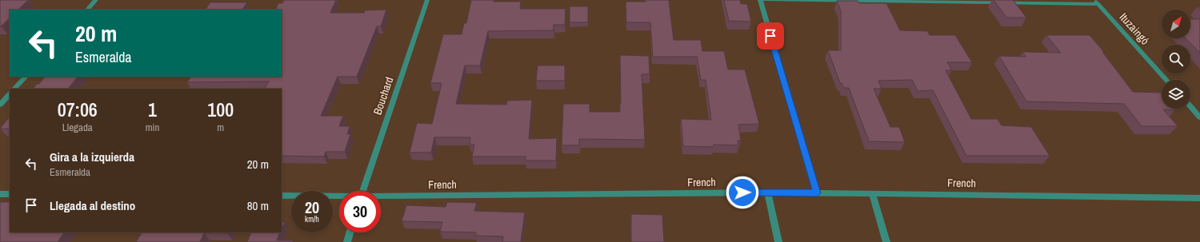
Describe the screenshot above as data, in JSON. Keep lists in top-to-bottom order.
{
  "streets": {
    "street": ["Ituzaingó", "Bouchard", "French"]
  },
  "north": "top right",
  "page": {
    "turn": ["20 m", "Esmeralda"],
    "eta": [
      "07:06",
      "Llegada",
      "1",
      "min",
      "100",
      "m"
    ],
    "list": [
      {
        "name": "Gira a la izquierda",
        "note": "Esmeralda",
        "value": "20 m"
      },
      {
        "name": "Llegada al destino",
        "value": "80 m"
      }
    ],
    "speed": "20 km/h",
    "limit": "30"
  }
}
